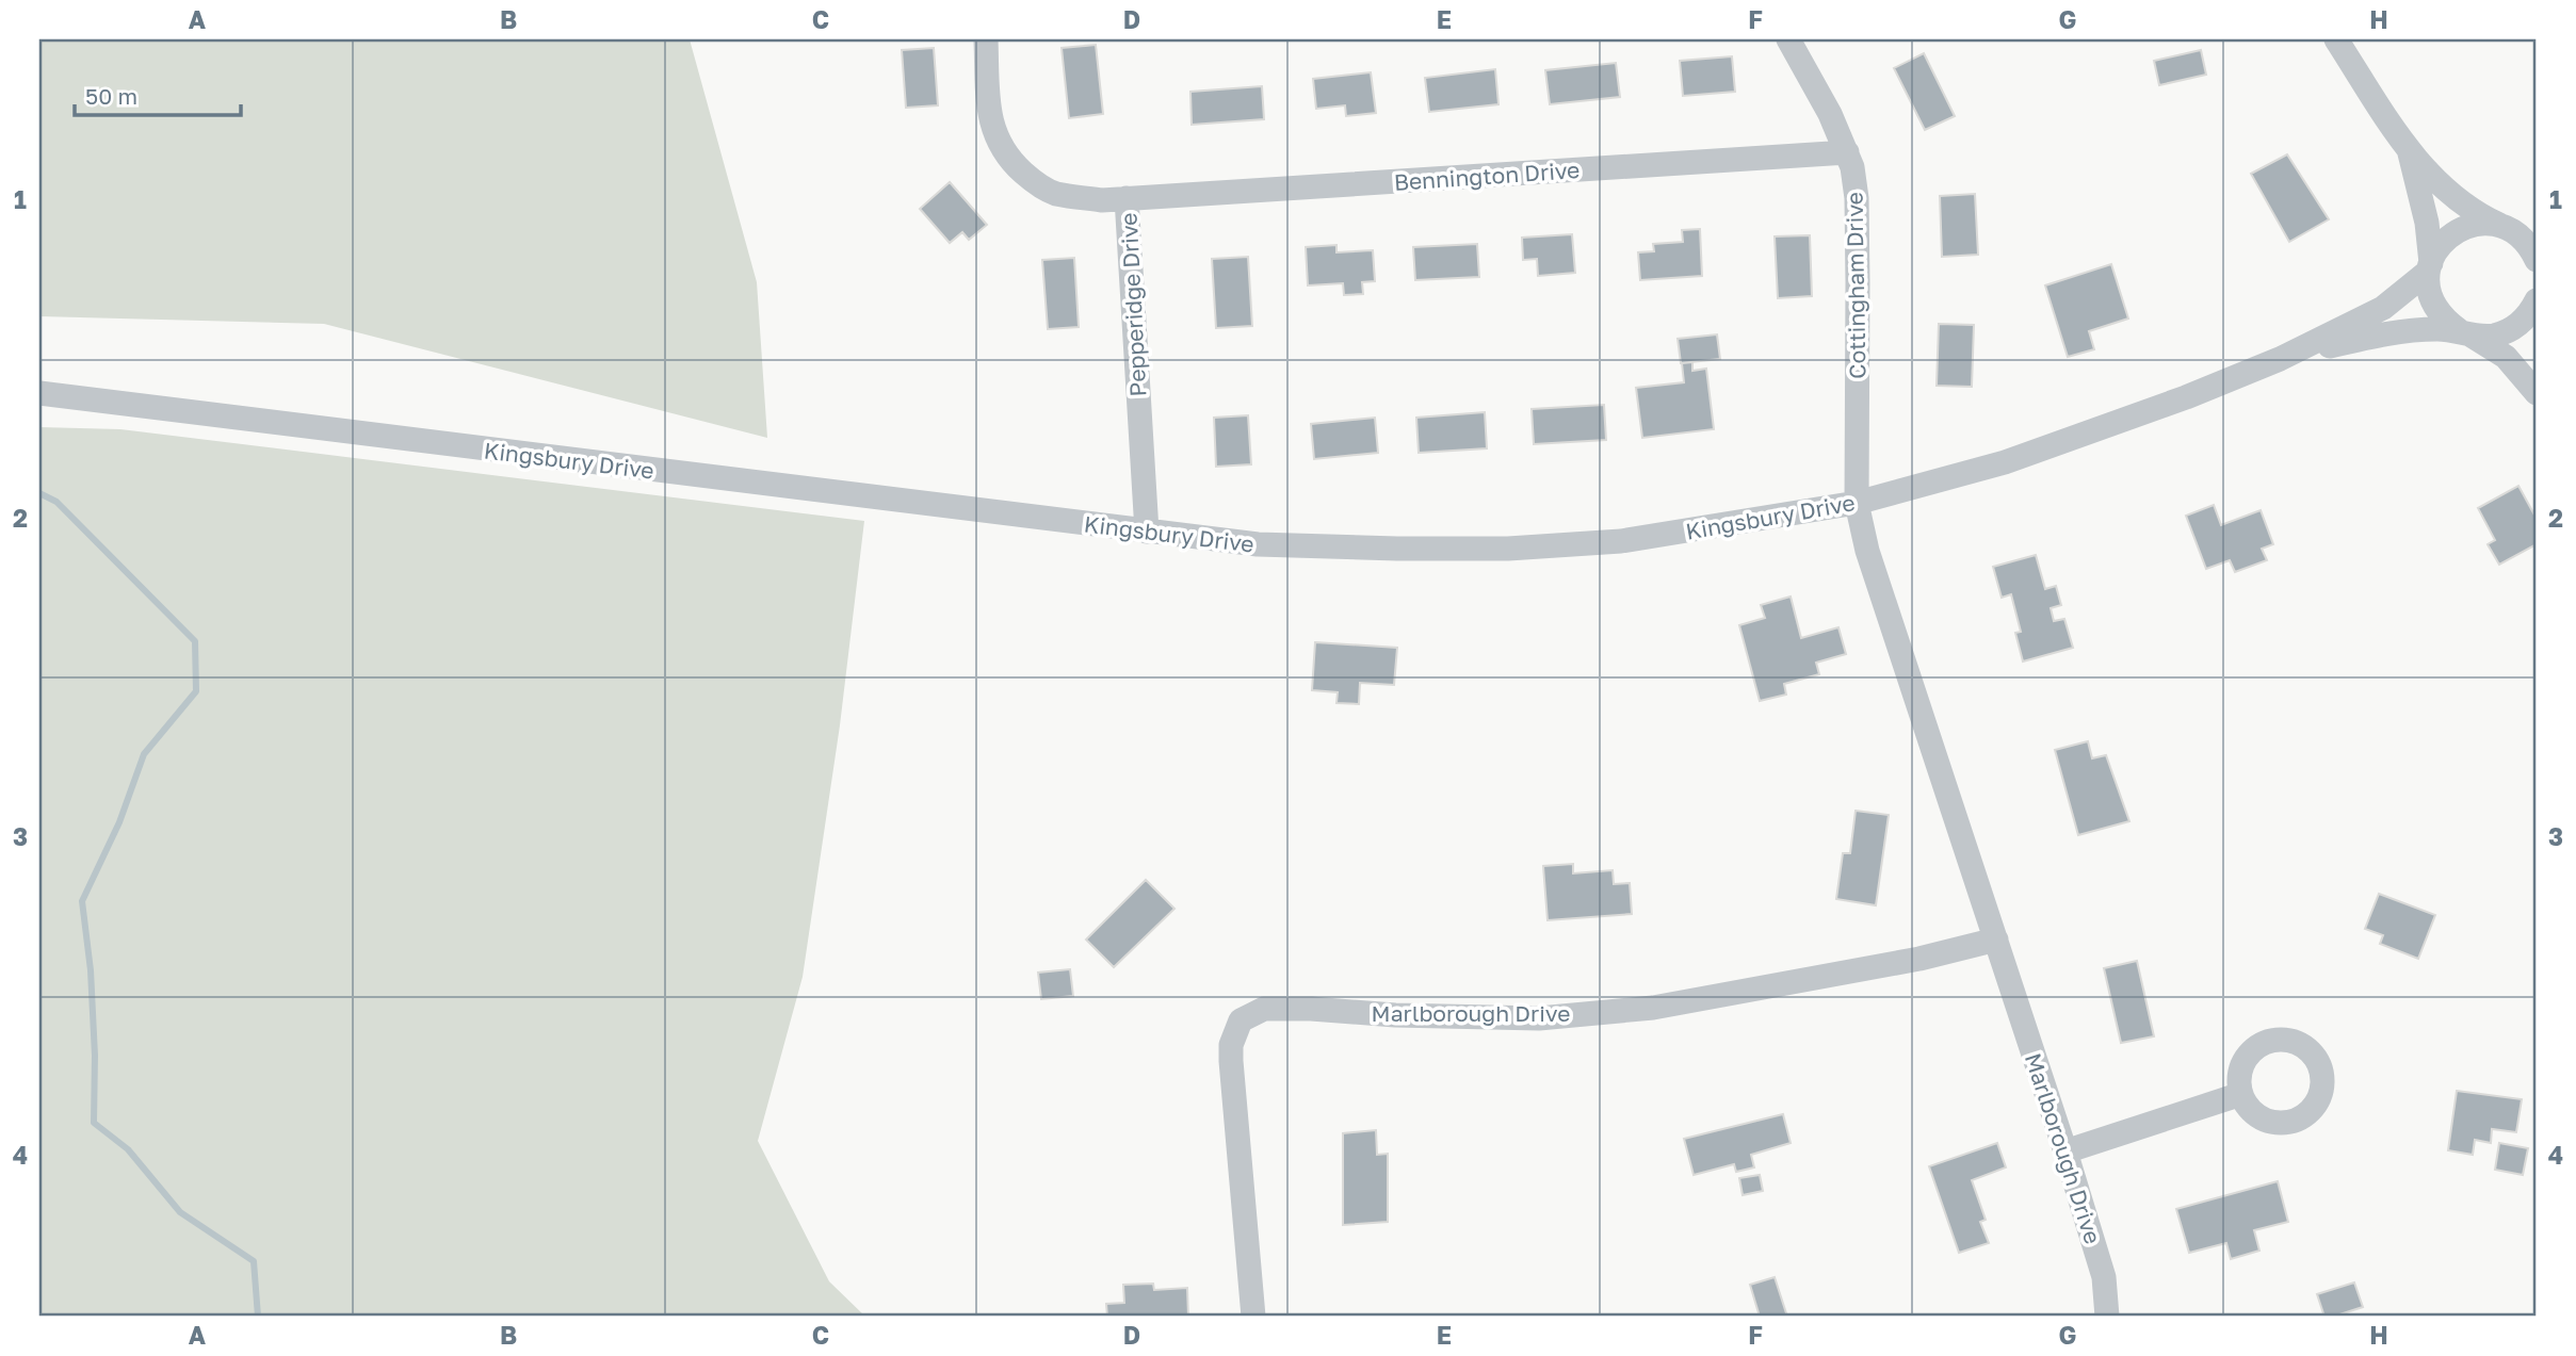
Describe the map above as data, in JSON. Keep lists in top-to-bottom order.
{
  "streets": {
    "street": [
      "Bennington Drive",
      "Cottingham Drive",
      "Pepperidge Drive",
      "Kingsbury Drive",
      "Marlborough Drive"
    ]
  },
  "crossings": [
    ["Bennington Drive", "Cottingham Drive"],
    ["Bennington Drive", "Pepperidge Drive"],
    ["Cottingham Drive", "Kingsbury Drive"],
    ["Cottingham Drive", "Marlborough Drive"],
    ["Pepperidge Drive", "Kingsbury Drive"],
    ["Kingsbury Drive", "Marlborough Drive"]
  ],
  "scale_bar": "50 m",
  "grid": {
    "columns": [
      "A",
      "B",
      "C",
      "D",
      "E",
      "F",
      "G",
      "H"
    ],
    "rows": [
      "1",
      "2",
      "3",
      "4"
    ]
  }
}
